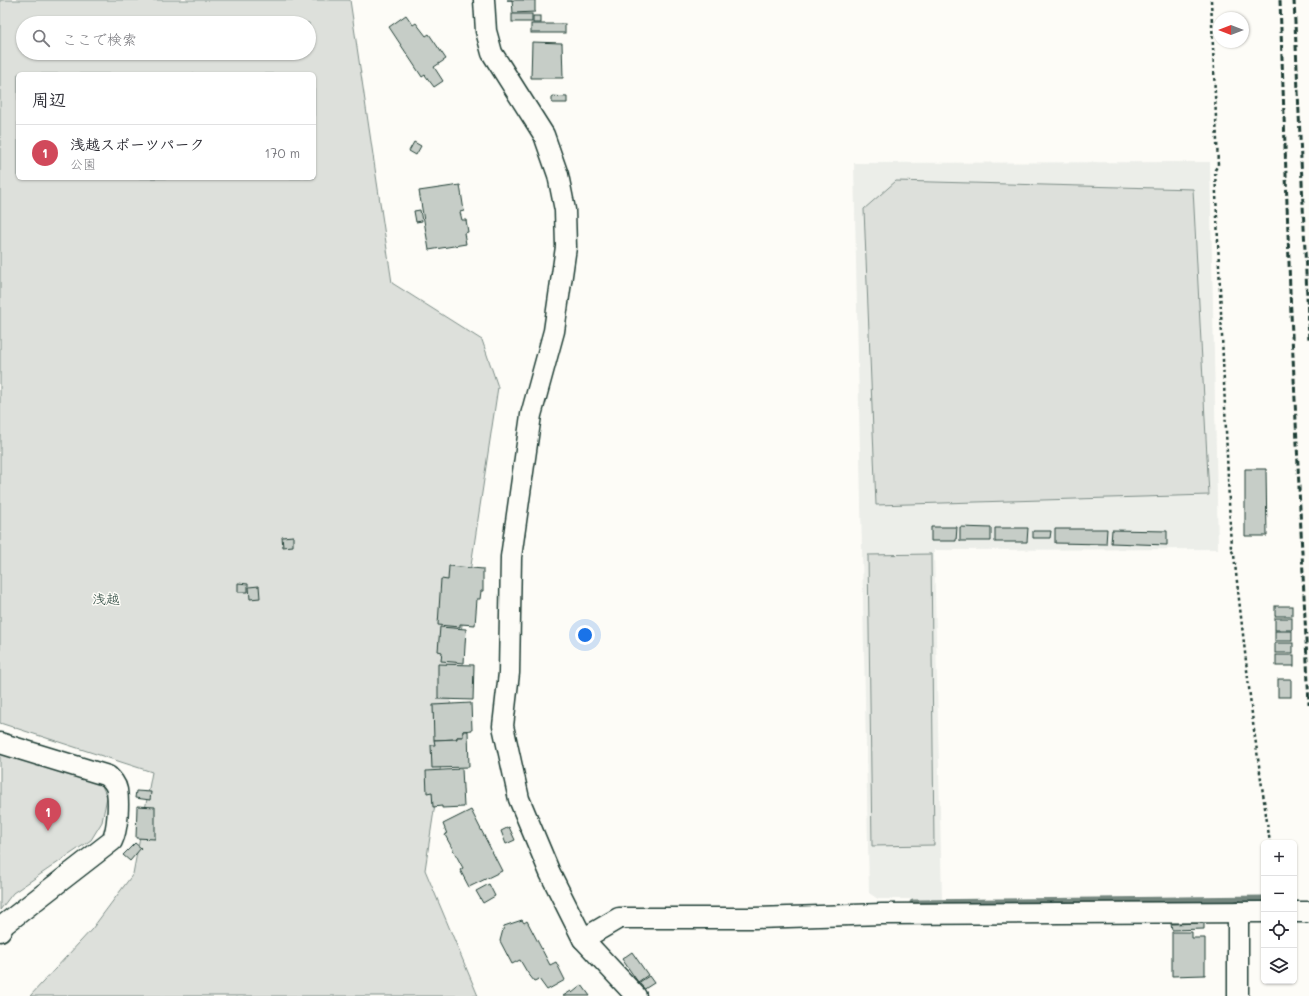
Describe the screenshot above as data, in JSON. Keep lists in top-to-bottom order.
{
  "districts": ["浅越"],
  "north": "left",
  "page": {
    "search": "ここで検索",
    "heading": "周辺",
    "list": [
      {
        "mark": "1",
        "name": "浅越スポーツパーク",
        "note": "公園",
        "value": "170 m"
      }
    ],
    "pins": "1",
    "map_buttons": ["+", "−"]
  }
}
